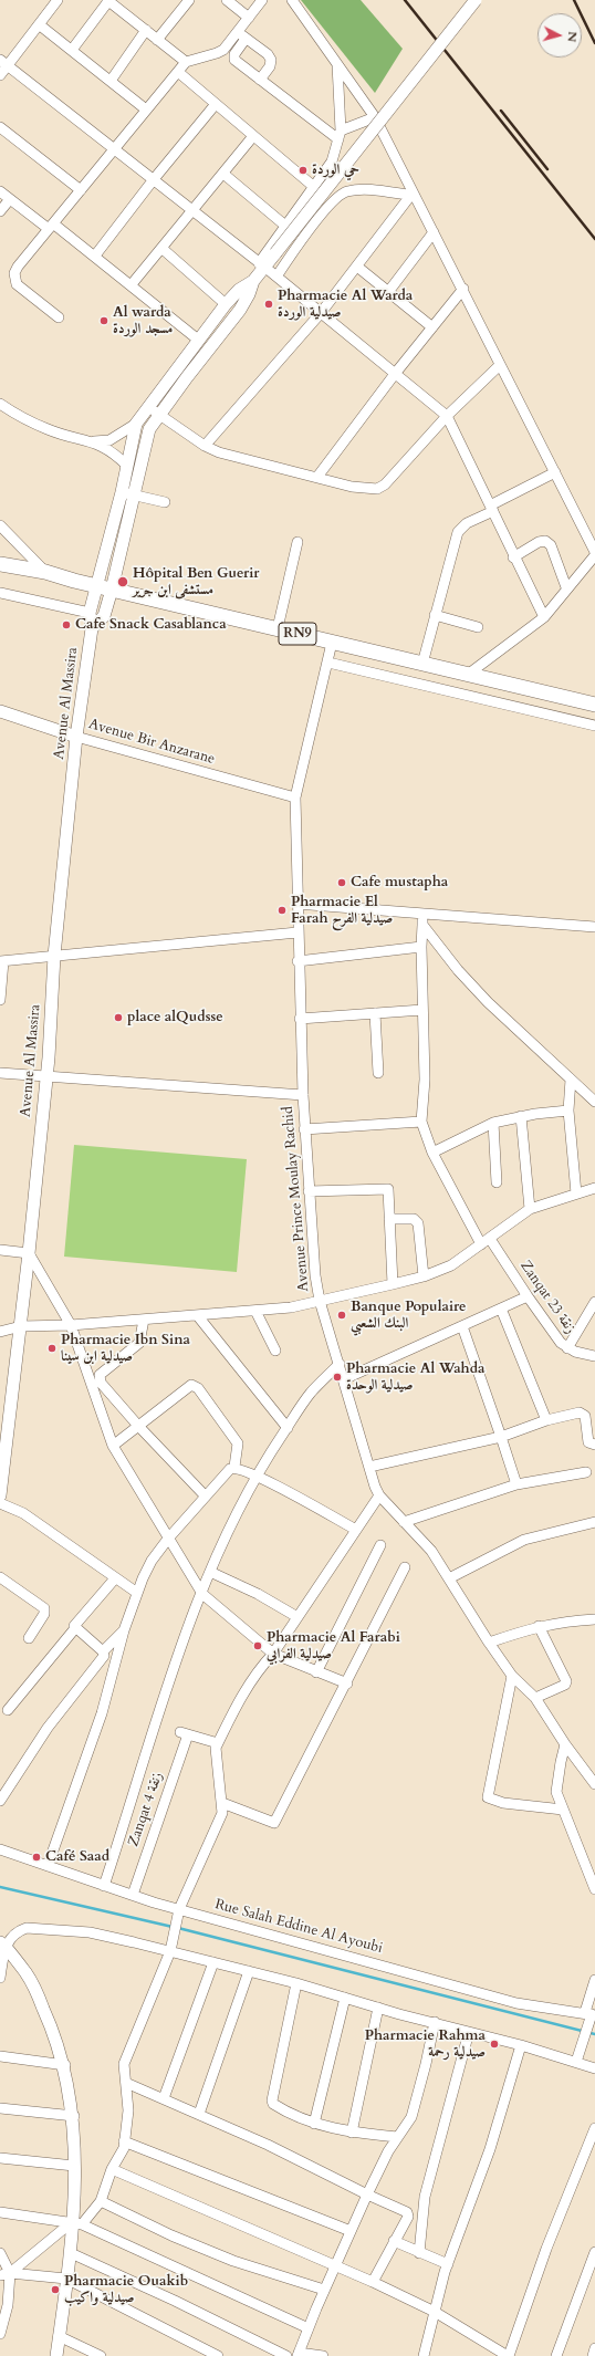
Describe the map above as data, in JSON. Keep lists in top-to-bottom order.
{
  "streets": {
    "main road": ["RN9"],
    "street": [
      "Avenue Al Massira",
      "Avenue Bir Anzarane",
      "Avenue Prince Moulay Rachid",
      "Zanqat 23 زنقة",
      "Zanqat 4 زنقة",
      "Rue Salah Eddine Al Ayoubi"
    ]
  },
  "crossings": [
    ["RN9", "Avenue Al Massira"],
    ["RN9", "Avenue Prince Moulay Rachid"],
    ["Avenue Al Massira", "Avenue Bir Anzarane"],
    ["Avenue Bir Anzarane", "Avenue Prince Moulay Rachid"],
    ["Zanqat 4 زنقة", "Rue Salah Eddine Al Ayoubi"]
  ],
  "places": [
    "حي الوردة",
    "Pharmacie Al Warda صيدلية الوردة",
    "Al warda مسجد الوردة",
    "Hôpital Ben Guerir مستشفى ابن جرير",
    "Cafe Snack Casablanca",
    "Cafe mustapha",
    "Pharmacie El Farah صيدلية الفرح",
    "place alQudsse",
    "Banque Populaire البنك الشعبي",
    "Pharmacie Ibn Sina صيدلية ابن سينا",
    "Pharmacie Al Wahda صيدلية الوحدة",
    "Pharmacie Al Farabi صيدلية الفرابي",
    "Café Saad",
    "Pharmacie Rahma صيدلية رحمة",
    "Pharmacie Ouakib صيدلية واكيب"
  ],
  "north": "right"
}
